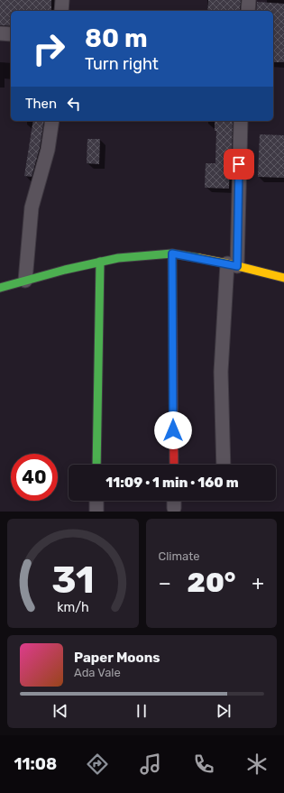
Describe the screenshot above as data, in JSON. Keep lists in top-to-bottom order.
{
  "page": {
    "turn": ["80 m", "Turn right"],
    "then": "Then",
    "limit": "40",
    "trip": "11:09 · 1 min · 160 m",
    "tile": "Climate",
    "heat": ["−", "20°", "+"],
    "song": ["Paper Moons", "Ada Vale"],
    "tabs": "11:08",
    "gauge": ["31", "km/h"]
  }
}
